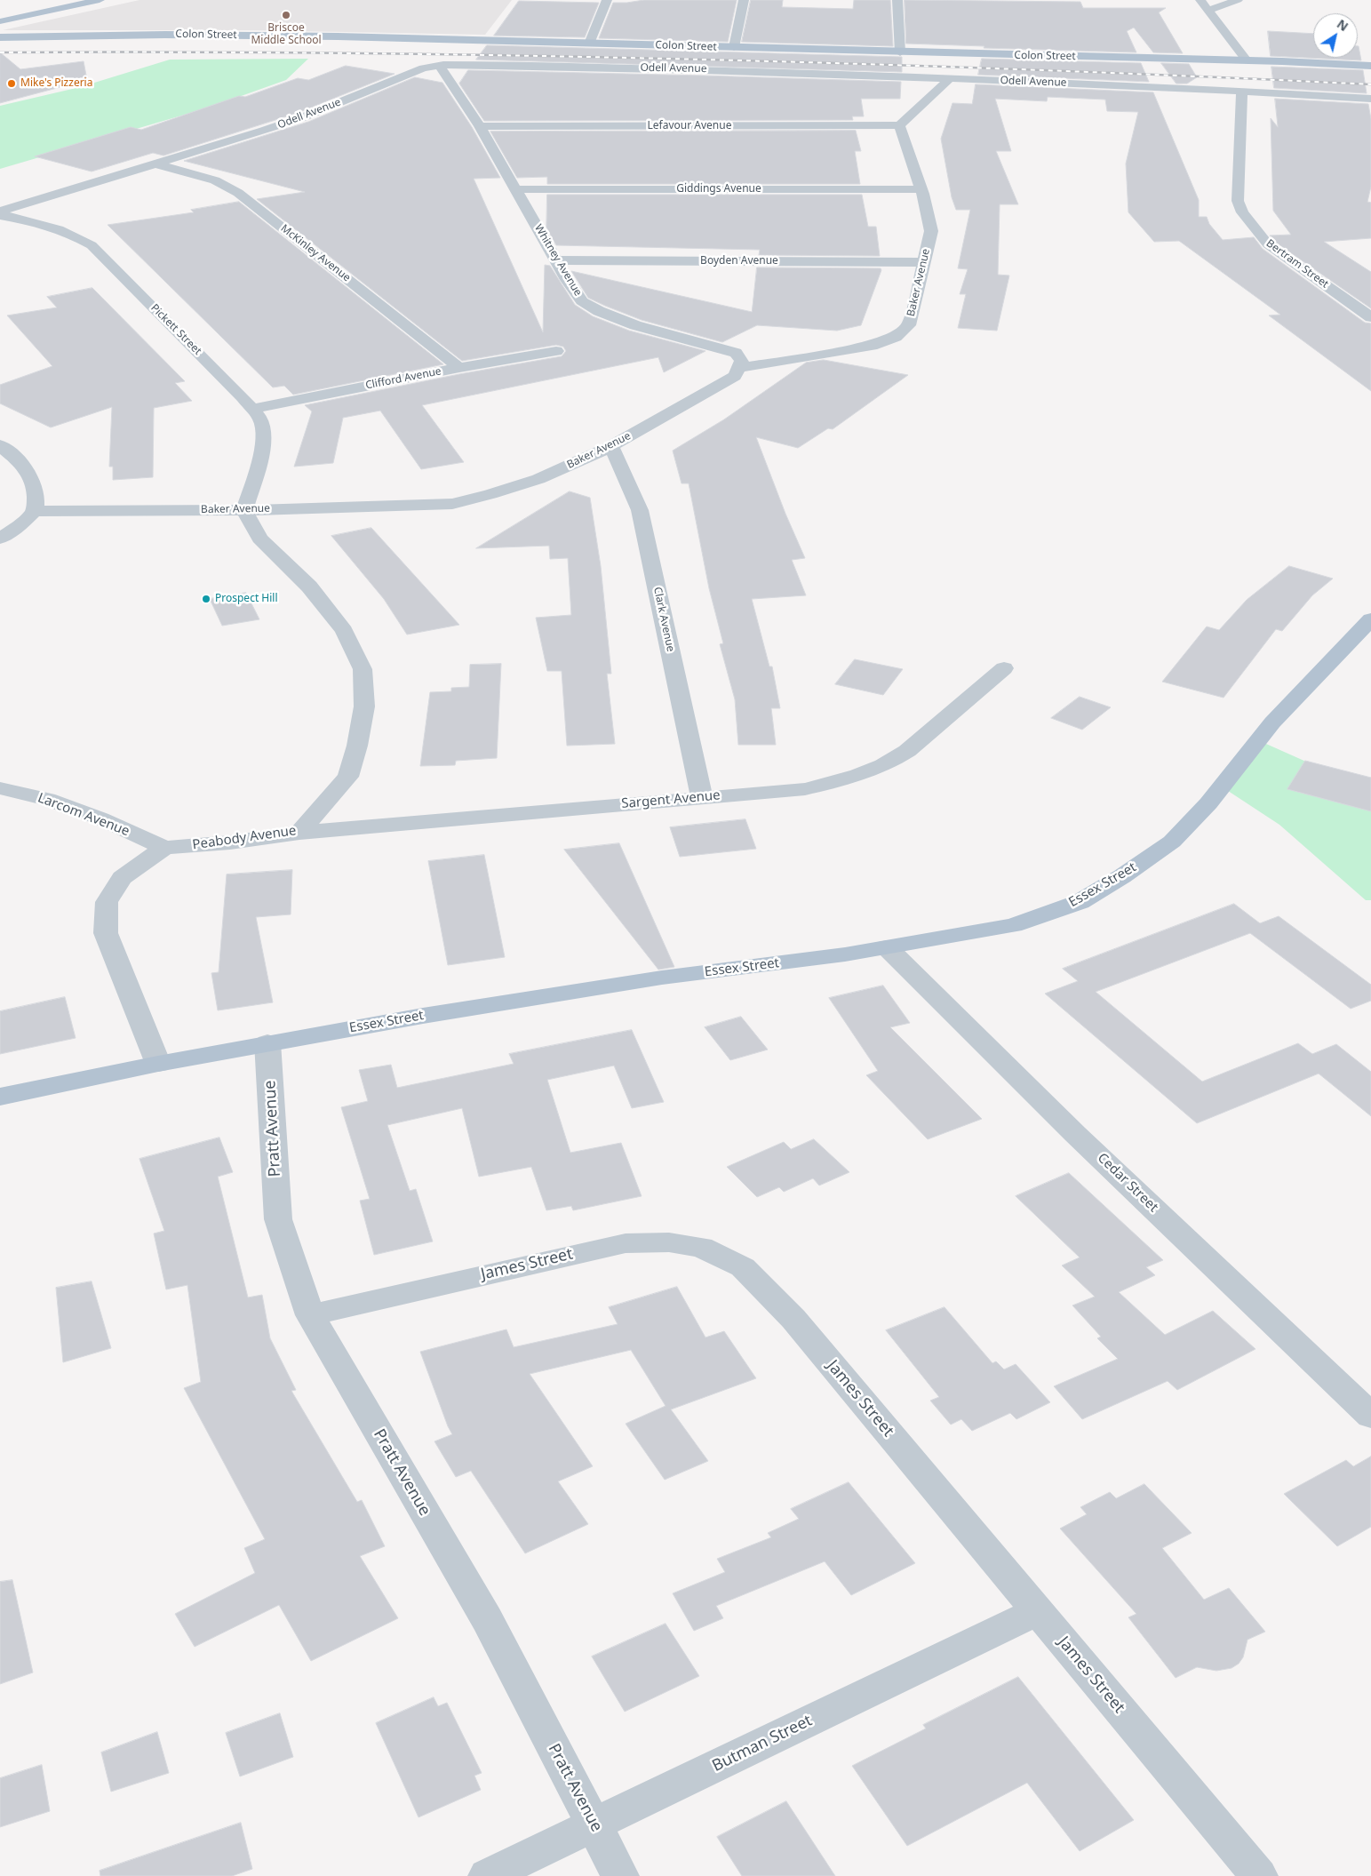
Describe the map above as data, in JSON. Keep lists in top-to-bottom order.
{
  "streets": {
    "main road": ["Colon Street", "Essex Street"],
    "street": [
      "Odell Avenue",
      "Lefavour Avenue",
      "Giddings Avenue",
      "McKinley Avenue",
      "Whitney Avenue",
      "Boyden Avenue",
      "Bertram Street",
      "Baker Avenue",
      "Pickett Street",
      "Clifford Avenue",
      "Clark Avenue",
      "Sargent Avenue",
      "Larcom Avenue",
      "Peabody Avenue",
      "Pratt Avenue",
      "Cedar Street",
      "James Street",
      "Butman Street"
    ]
  },
  "crossings": [
    ["Odell Avenue", "McKinley Avenue"],
    ["Odell Avenue", "Whitney Avenue"],
    ["Odell Avenue", "Bertram Street"],
    ["Lefavour Avenue", "Whitney Avenue"],
    ["Lefavour Avenue", "Baker Avenue"],
    ["Giddings Avenue", "Whitney Avenue"],
    ["Giddings Avenue", "Baker Avenue"],
    ["McKinley Avenue", "Clifford Avenue"],
    ["Whitney Avenue", "Boyden Avenue"],
    ["Whitney Avenue", "Baker Avenue"],
    ["Boyden Avenue", "Baker Avenue"],
    ["Baker Avenue", "Pickett Street"],
    ["Baker Avenue", "Clark Avenue"],
    ["Baker Avenue", "Peabody Avenue"],
    ["Pickett Street", "Clifford Avenue"],
    ["Pickett Street", "Peabody Avenue"],
    ["Clark Avenue", "Sargent Avenue"],
    ["Sargent Avenue", "Peabody Avenue"],
    ["Larcom Avenue", "Peabody Avenue"],
    ["Essex Street", "Pratt Avenue"],
    ["Essex Street", "Cedar Street"],
    ["Pratt Avenue", "James Street"],
    ["Pratt Avenue", "Butman Street"],
    ["James Street", "Butman Street"]
  ],
  "places": ["Briscoe Middle School", "Mike's Pizzeria", "Prospect Hill"],
  "north": "top right"
}
